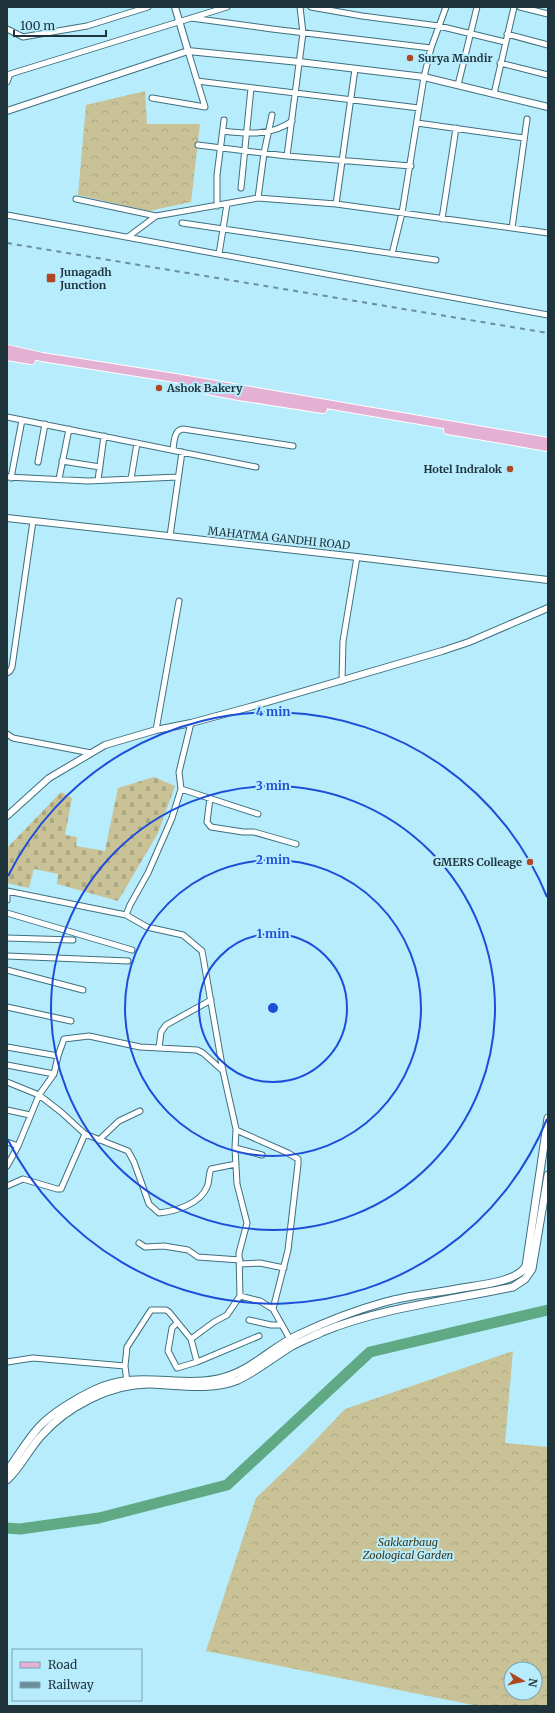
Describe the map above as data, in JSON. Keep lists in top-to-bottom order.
{
  "streets": {
    "street": ["MAHATMA GANDHI ROAD"]
  },
  "parks": ["Sakkarbaug Zoological Garden"],
  "places": {
    "other": [
      "Surya Mandir",
      "Ashok Bakery",
      "Hotel Indralok",
      "GMERS Colleage"
    ],
    "transit": ["Junagadh Junction"]
  },
  "legend": ["Road", "Railway"],
  "scale_bar": "100 m",
  "north": "right",
  "rings": [
    "4 min",
    "3 min",
    "2 min",
    "1 min"
  ]
}
